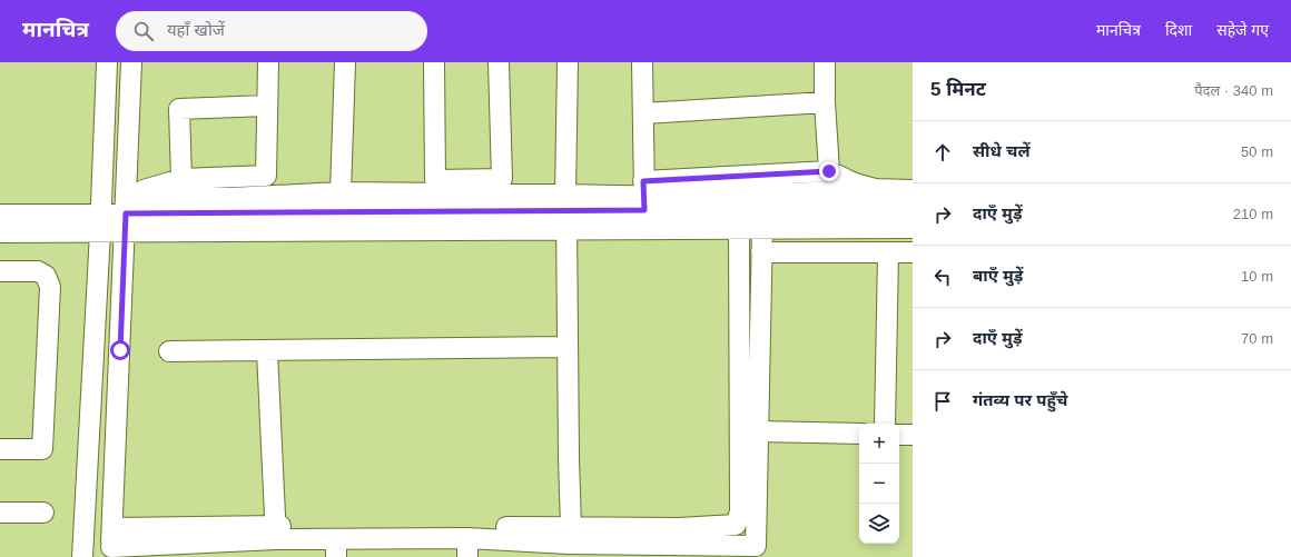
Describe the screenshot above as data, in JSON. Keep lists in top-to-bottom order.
{
  "page": {
    "header": "मानचित्र",
    "search": "यहाँ खोजें",
    "nav": ["मानचित्र", "दिशा", "सहेजे गए"],
    "heading": ["5 मिनट", "पैदल · 340 m"],
    "list": [
      ["सीधे चलें", "50 m"],
      ["दाएँ मुड़ें", "210 m"],
      ["बाएँ मुड़ें", "10 m"],
      ["दाएँ मुड़ें", "70 m"],
      "गंतव्य पर पहुँचे"
    ],
    "map_buttons": ["+", "−"]
  }
}
